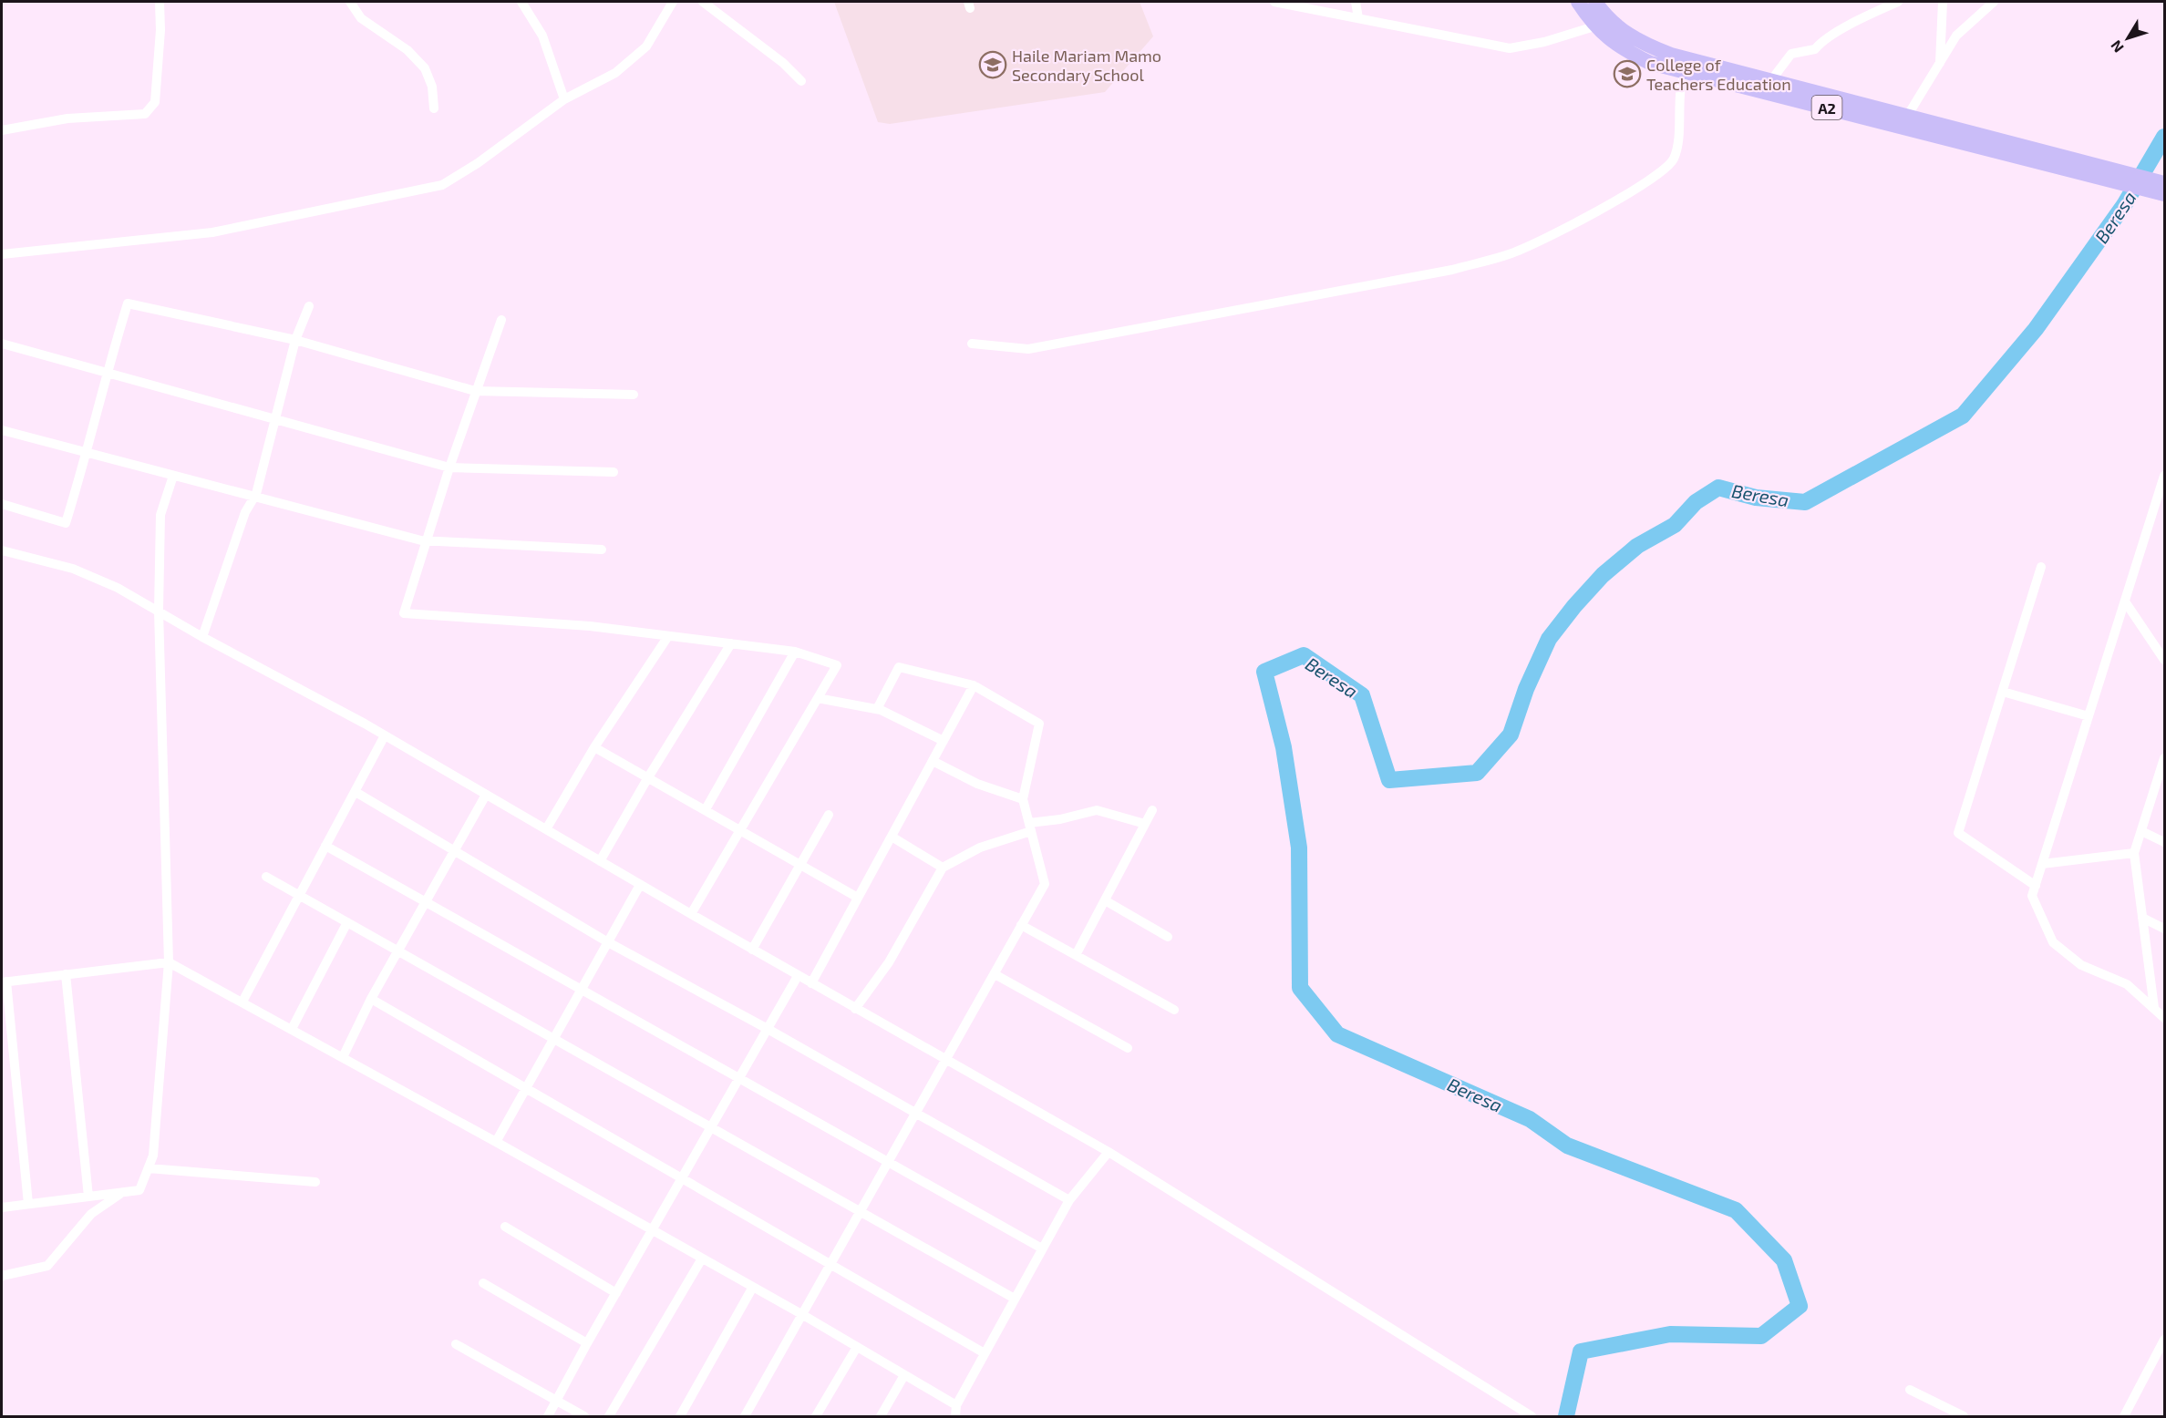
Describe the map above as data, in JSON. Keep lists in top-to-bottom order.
{
  "streets": {
    "highway": ["A2"]
  },
  "water": ["Beresa"],
  "places": {
    "school or university": ["Haile Mariam Mamo Secondary School", "College of Teachers Education"]
  },
  "north": "bottom left"
}
